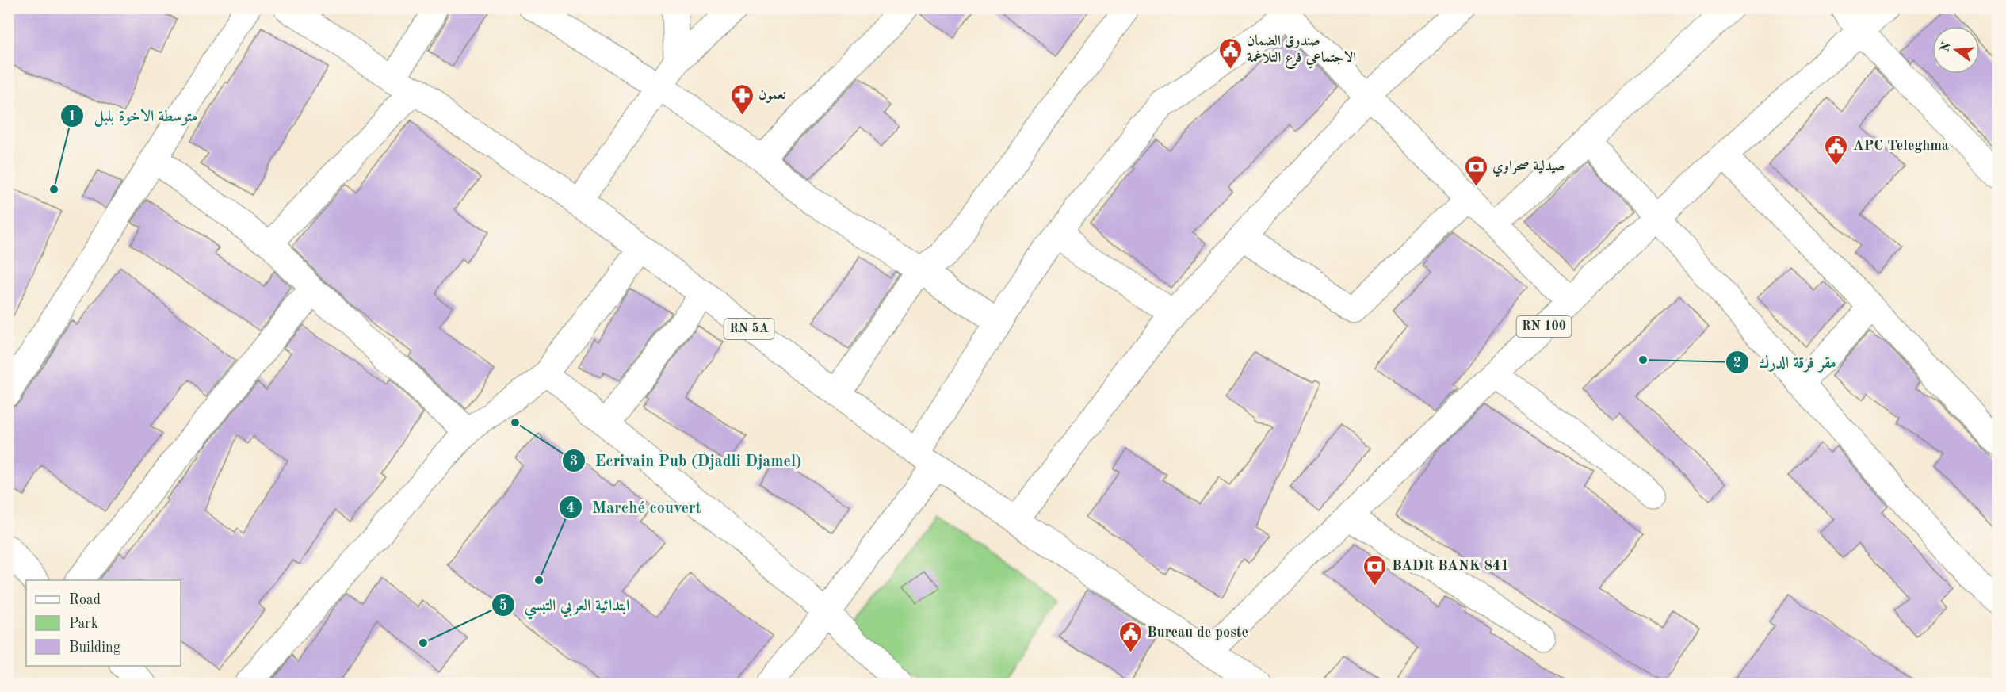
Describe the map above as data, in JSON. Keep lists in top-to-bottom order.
{
  "streets": {
    "street": ["RN 100", "RN 5A"]
  },
  "crossings": [
    ["RN 100", "RN 5A"]
  ],
  "places": {
    "public building": ["صندوق الضمان الاجتماعي فرع التلاغمة", "APC Teleghma", "Bureau de poste"],
    "pharmacy": ["نعمون"],
    "bank": ["صيدلية صحراوي", "BADR BANK 841"],
    "other": [
      "متوسطة الاخوة بلبل",
      "مقر فرقة الدرك",
      "Ecrivain Pub (Djadli Djamel)",
      "Marché couvert",
      "ابتدائية العربي التبسي"
    ]
  },
  "legend": ["Road", "Park", "Building"],
  "north": "left"
}
